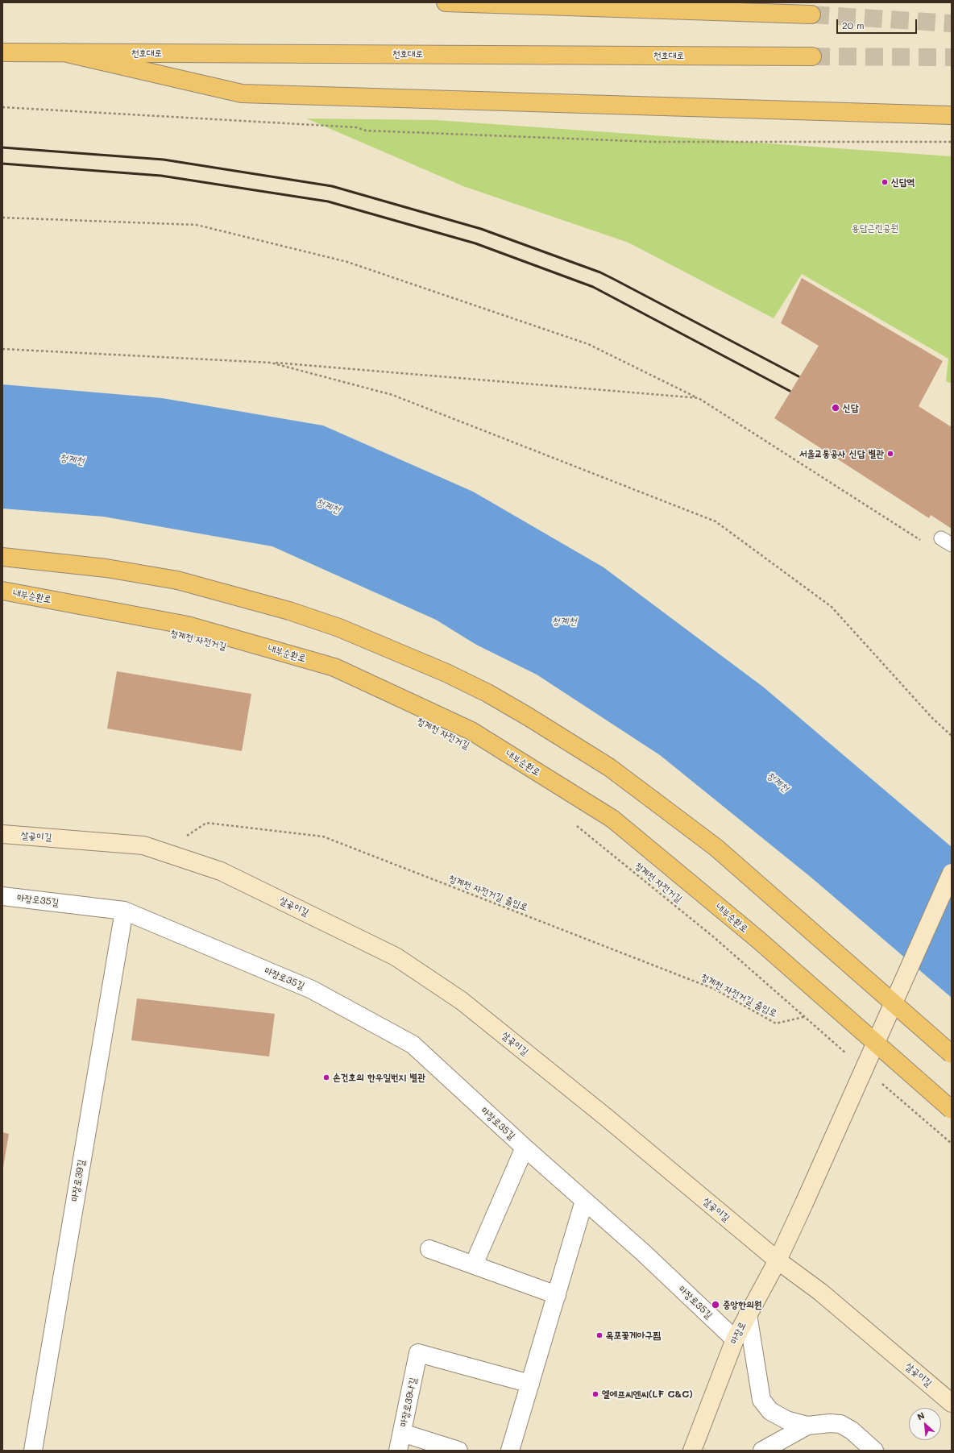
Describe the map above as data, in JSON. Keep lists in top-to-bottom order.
{
  "streets": {
    "main road": [
      "천호대로",
      "내부순환로",
      "살곶이길",
      "마장로"
    ],
    "street": ["마장로35길", "마장로39길", "마장로39나길"],
    "path": ["청계천 자전거길", "청계천 자전거길 출입로"]
  },
  "crossings": [
    ["청계천 자전거길", "청계천 자전거길 출입로"],
    ["살곶이길", "청계천 자전거길 출입로"],
    ["살곶이길", "마장로"],
    ["마장로35길", "마장로39길"],
    ["마장로35길", "마장로"]
  ],
  "water": ["청계천"],
  "parks": ["용답근린공원"],
  "places": [
    "신답역",
    "신답",
    "서울교통공사 신답 별관",
    "손건호의 한우일번지 별관",
    "중앙한의원",
    "목포꽃게아구찜",
    "엘에프씨엔씨(LF C&C)"
  ],
  "scale_bar": "20 m",
  "north": "top left"
}
